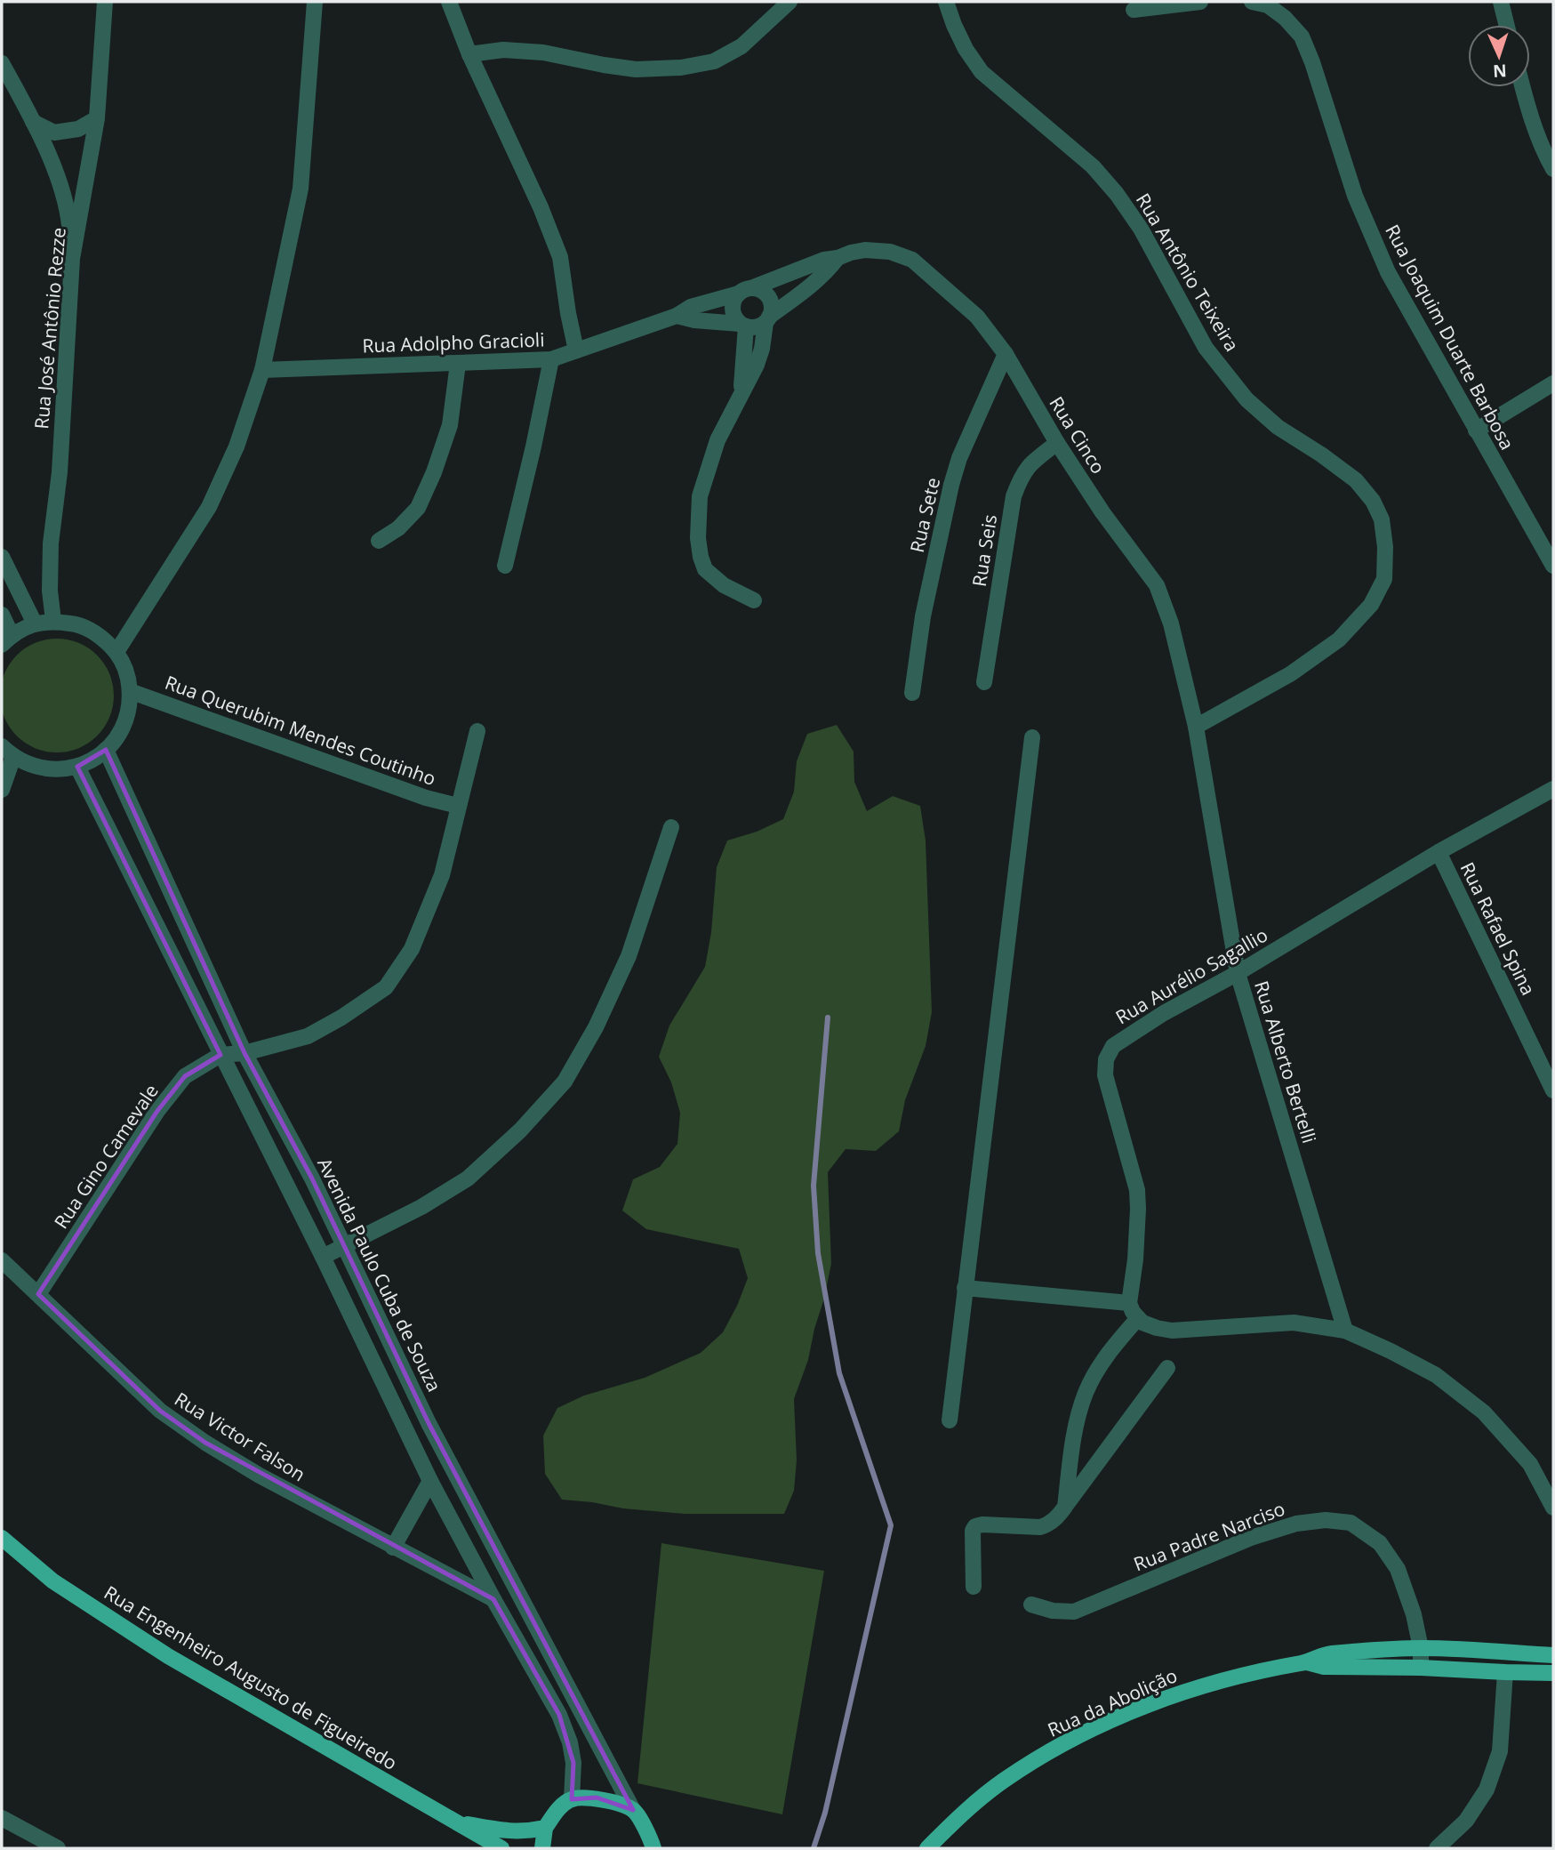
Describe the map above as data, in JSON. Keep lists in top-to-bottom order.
{
  "streets": {
    "main road": ["Rua Engenheiro Augusto de Figueiredo", "Rua da Abolição"],
    "street": [
      "Rua Antônio Teixeira",
      "Rua José Antônio Rezze",
      "Rua Joaquim Duarte Barbosa",
      "Rua Adolpho Gracioli",
      "Rua Cinco",
      "Rua Sete",
      "Rua Seis",
      "Rua Querubim Mendes Coutinho",
      "Rua Rafael Spina",
      "Rua Aurélio Sagallio",
      "Rua Alberto Bertelli",
      "Rua Gino Camevale",
      "Avenida Paulo Cuba de Souza",
      "Rua Victor Falson",
      "Rua Padre Narciso"
    ]
  },
  "crossings": [
    ["Rua Antônio Teixeira", "Rua Cinco"],
    ["Rua Antônio Teixeira", "Rua Alberto Bertelli"],
    ["Rua Adolpho Gracioli", "Rua Cinco"],
    ["Rua Cinco", "Rua Sete"],
    ["Rua Cinco", "Rua Seis"],
    ["Rua Cinco", "Rua Alberto Bertelli"],
    ["Rua Rafael Spina", "Rua Aurélio Sagallio"],
    ["Rua Aurélio Sagallio", "Rua Alberto Bertelli"],
    ["Rua Gino Camevale", "Rua Victor Falson"],
    ["Rua Padre Narciso", "Rua da Abolição"]
  ],
  "north": "bottom"
}
